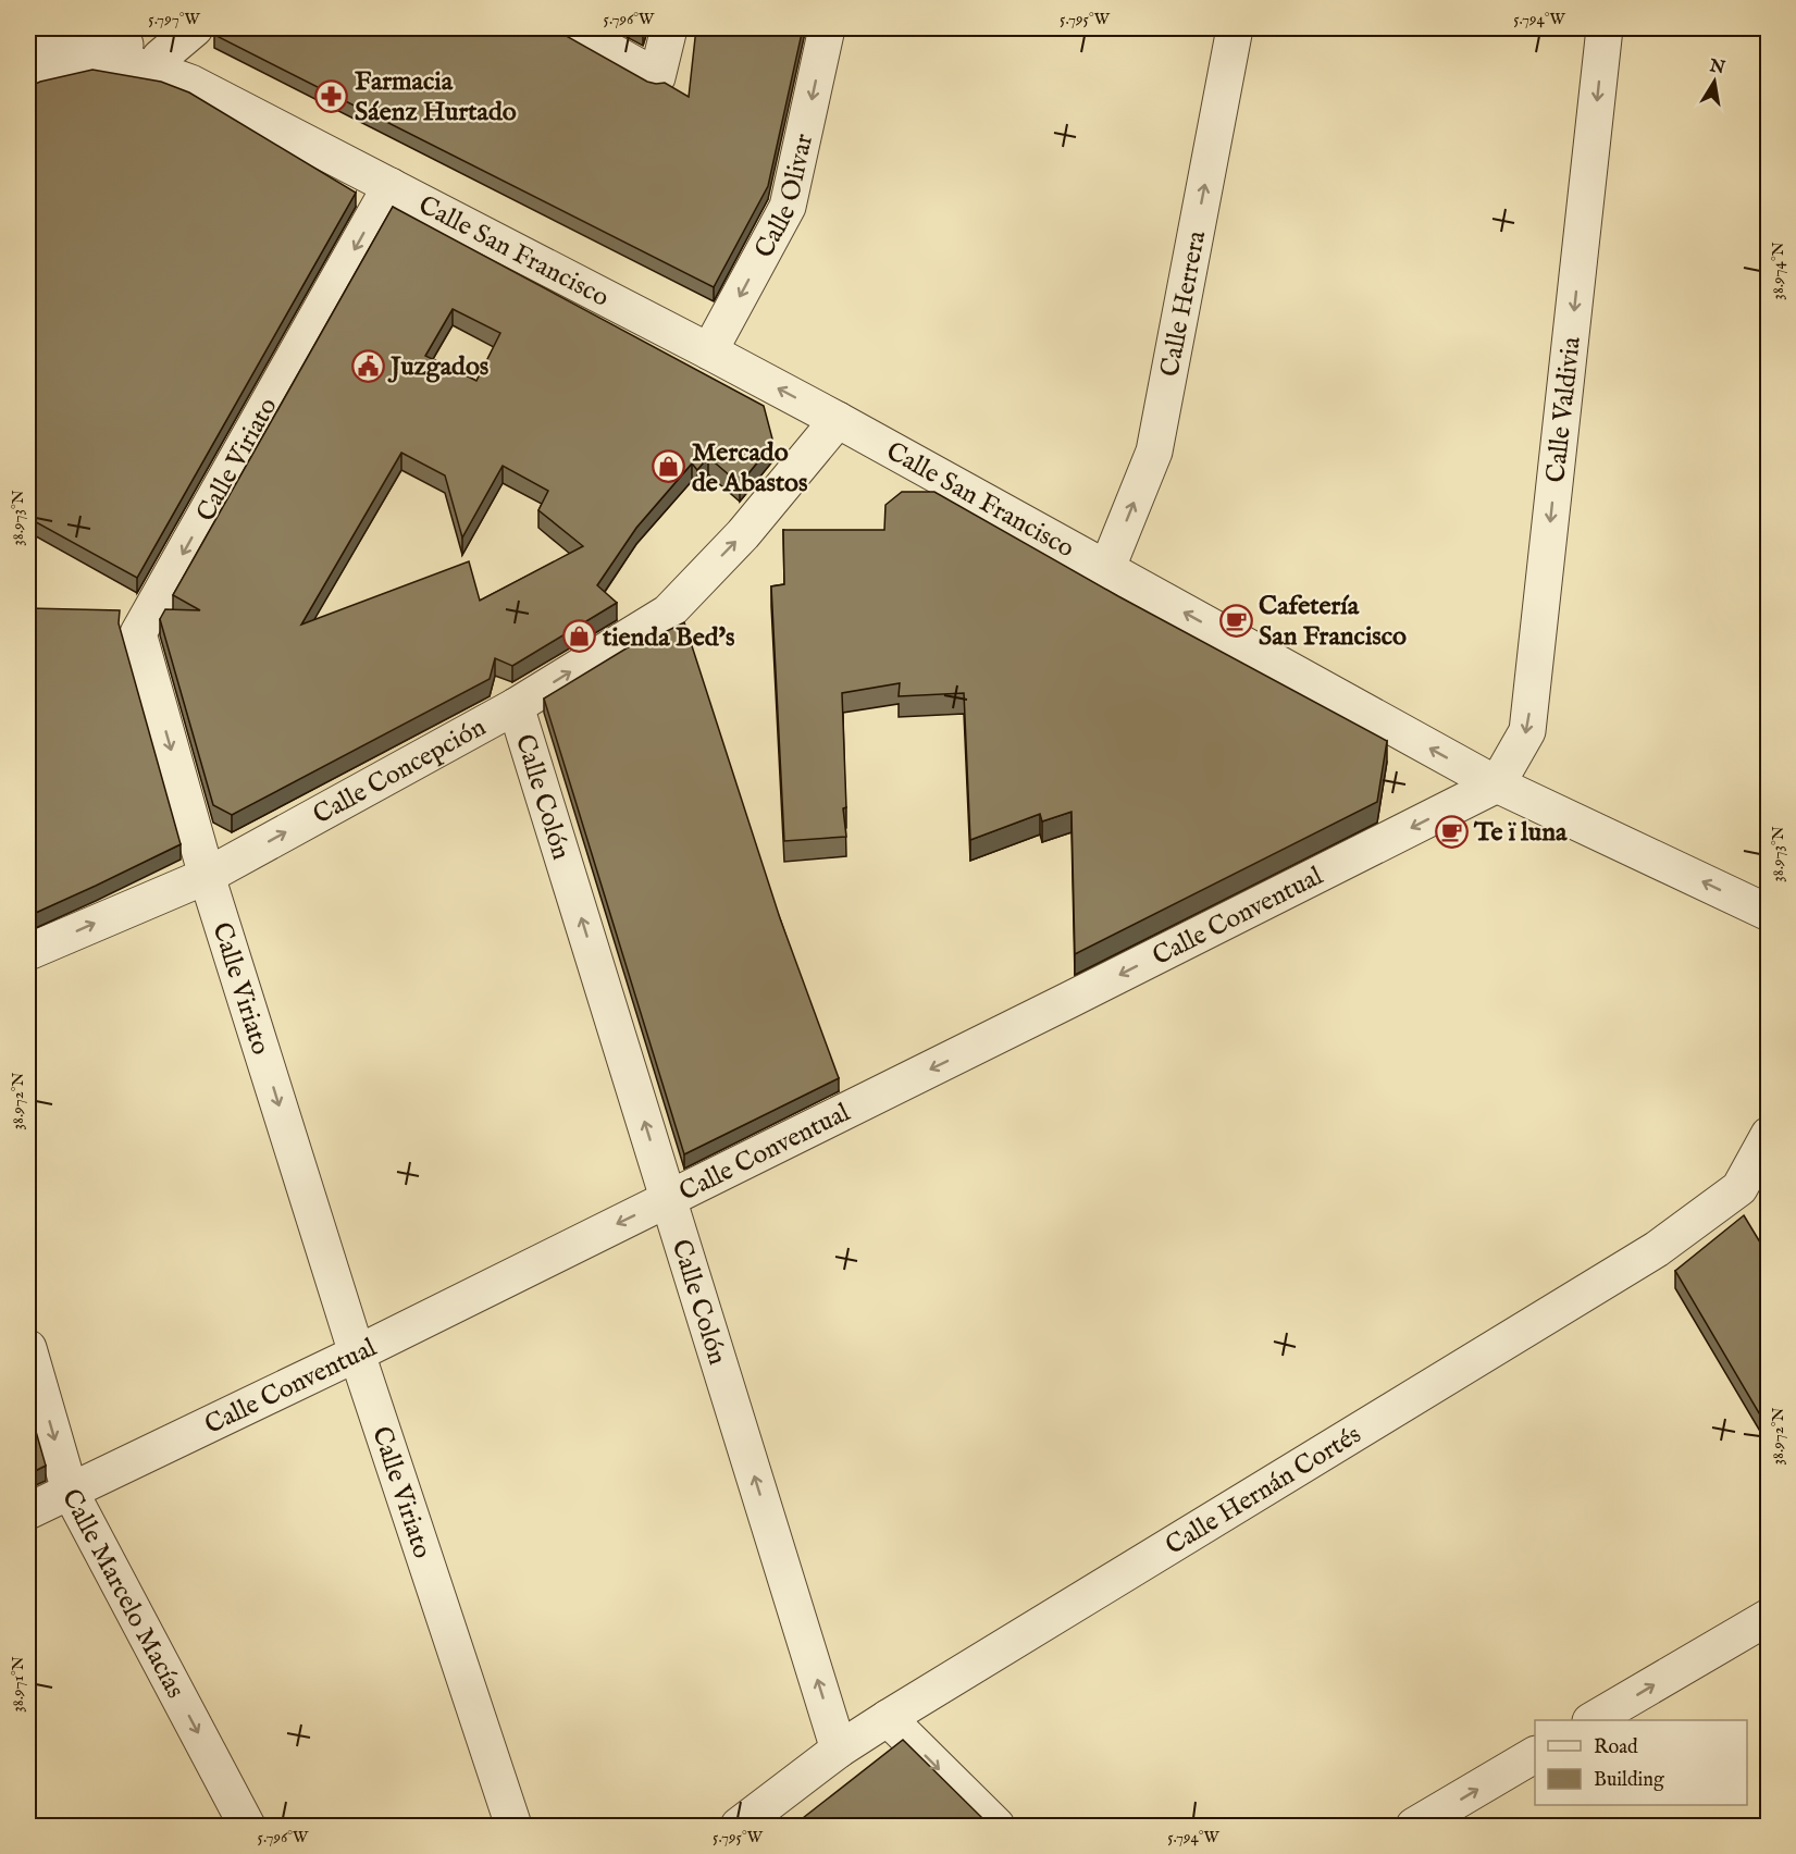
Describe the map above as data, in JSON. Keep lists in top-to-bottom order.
{
  "streets": {
    "street": [
      "Calle Olivar",
      "Calle San Francisco",
      "Calle Herrera",
      "Calle Valdivia",
      "Calle Viriato",
      "Calle Concepción",
      "Calle Colón",
      "Calle Conventual",
      "Calle Hernán Cortés",
      "Calle Marcelo Macías"
    ]
  },
  "crossings": [
    ["Calle Olivar", "Calle San Francisco"],
    ["Calle San Francisco", "Calle Herrera"],
    ["Calle San Francisco", "Calle Valdivia"],
    ["Calle San Francisco", "Calle Viriato"],
    ["Calle San Francisco", "Calle Concepción"],
    ["Calle San Francisco", "Calle Conventual"],
    ["Calle Valdivia", "Calle Conventual"],
    ["Calle Viriato", "Calle Concepción"],
    ["Calle Viriato", "Calle Conventual"],
    ["Calle Concepción", "Calle Colón"],
    ["Calle Colón", "Calle Conventual"],
    ["Calle Colón", "Calle Hernán Cortés"],
    ["Calle Conventual", "Calle Marcelo Macías"]
  ],
  "one_way": [
    "Calle Olivar",
    "Calle San Francisco",
    "Calle Herrera",
    "Calle Valdivia",
    "Calle Viriato",
    "Calle Concepción",
    "Calle Colón",
    "Calle Conventual",
    "Calle Marcelo Macías"
  ],
  "places": {
    "pharmacy": ["Farmacia Sáenz Hurtado"],
    "public building": ["Juzgados"],
    "shop": ["Mercado de Abastos", "tienda Bed's"],
    "cafe": ["Cafetería San Francisco", "Te ï luna"]
  },
  "legend": ["Road", "Building"],
  "north": "top",
  "coordinates": [
    "5.797°W",
    "5.796°W",
    "5.795°W",
    "5.794°W",
    "38.974°N",
    "38.973°N",
    "38.972°N",
    "38.971°N"
  ]
}
